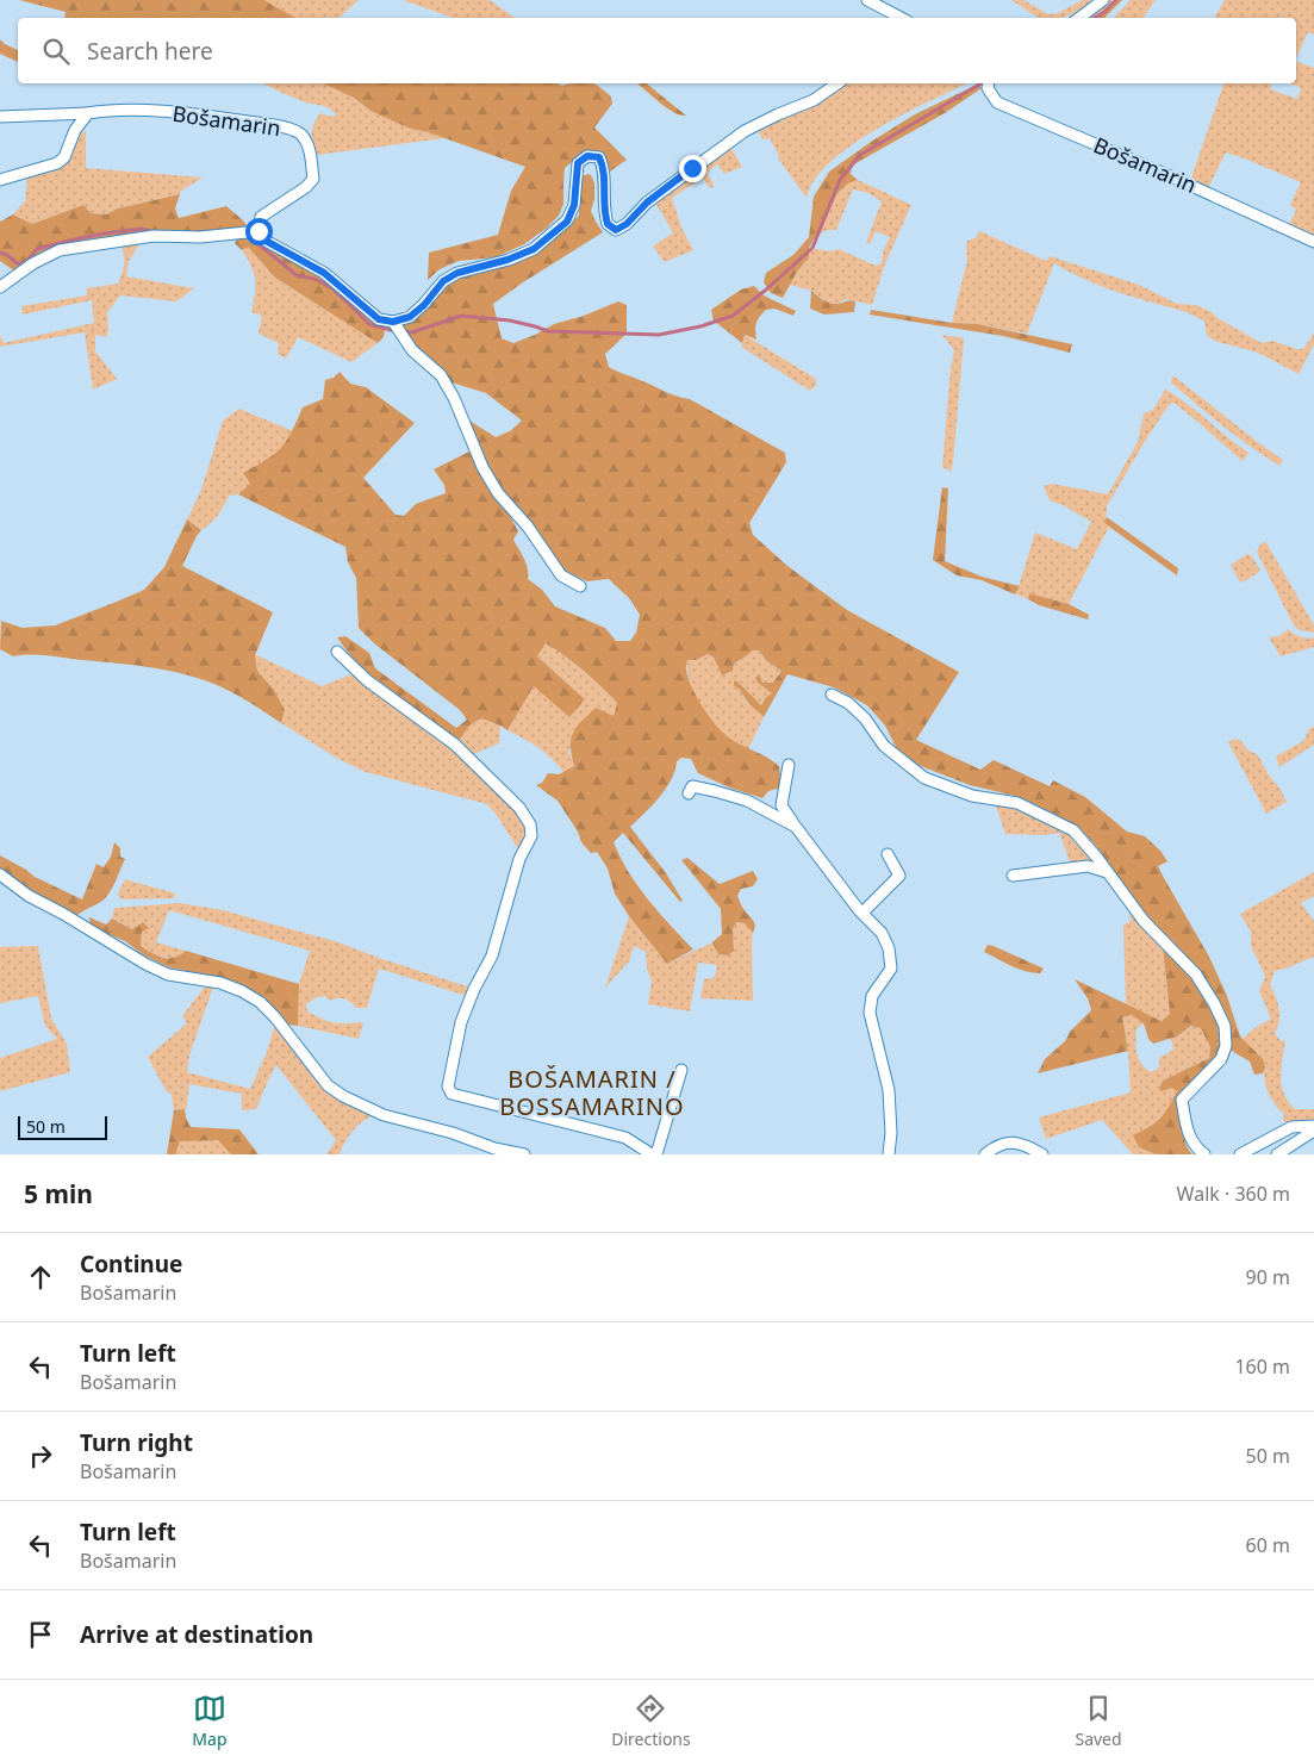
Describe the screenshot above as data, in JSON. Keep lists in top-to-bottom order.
{
  "streets": {
    "street": ["Bošamarin"]
  },
  "districts": ["BOŠAMARIN / BOSSAMARINO"],
  "scale_bar": "50 m",
  "page": {
    "search": "Search here",
    "scale": "50 m",
    "heading": ["5 min", "Walk · 360 m"],
    "list": [
      ["Continue", "Bošamarin", "90 m"],
      ["Turn left", "Bošamarin", "160 m"],
      ["Turn right", "Bošamarin", "50 m"],
      ["Turn left", "Bošamarin", "60 m"],
      "Arrive at destination"
    ],
    "nav": ["Map", "Directions", "Saved"]
  }
}
